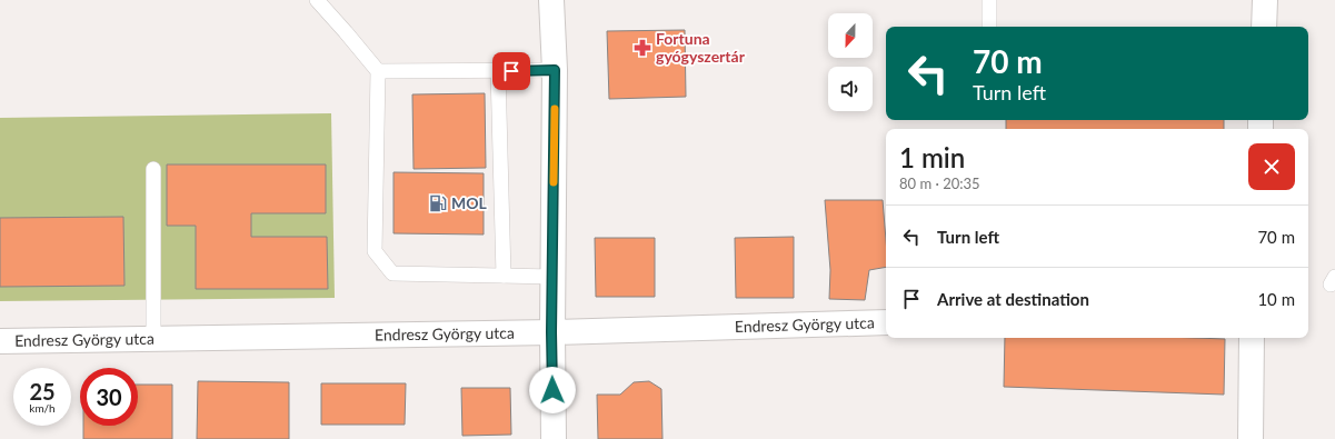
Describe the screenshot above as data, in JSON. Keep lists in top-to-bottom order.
{
  "streets": {
    "street": ["Endresz György utca"]
  },
  "places": {
    "pharmacy": ["Fortuna gyógyszertár"],
    "fuel station": ["MOL"]
  },
  "north": "bottom",
  "page": {
    "turn": ["70 m", "Turn left"],
    "heading": ["1 min", "80 m · 20:35"],
    "list": [
      {
        "name": "Turn left",
        "value": "70 m"
      },
      {
        "name": "Arrive at destination",
        "value": "10 m"
      }
    ],
    "speed": "25 km/h",
    "limit": "30"
  }
}
